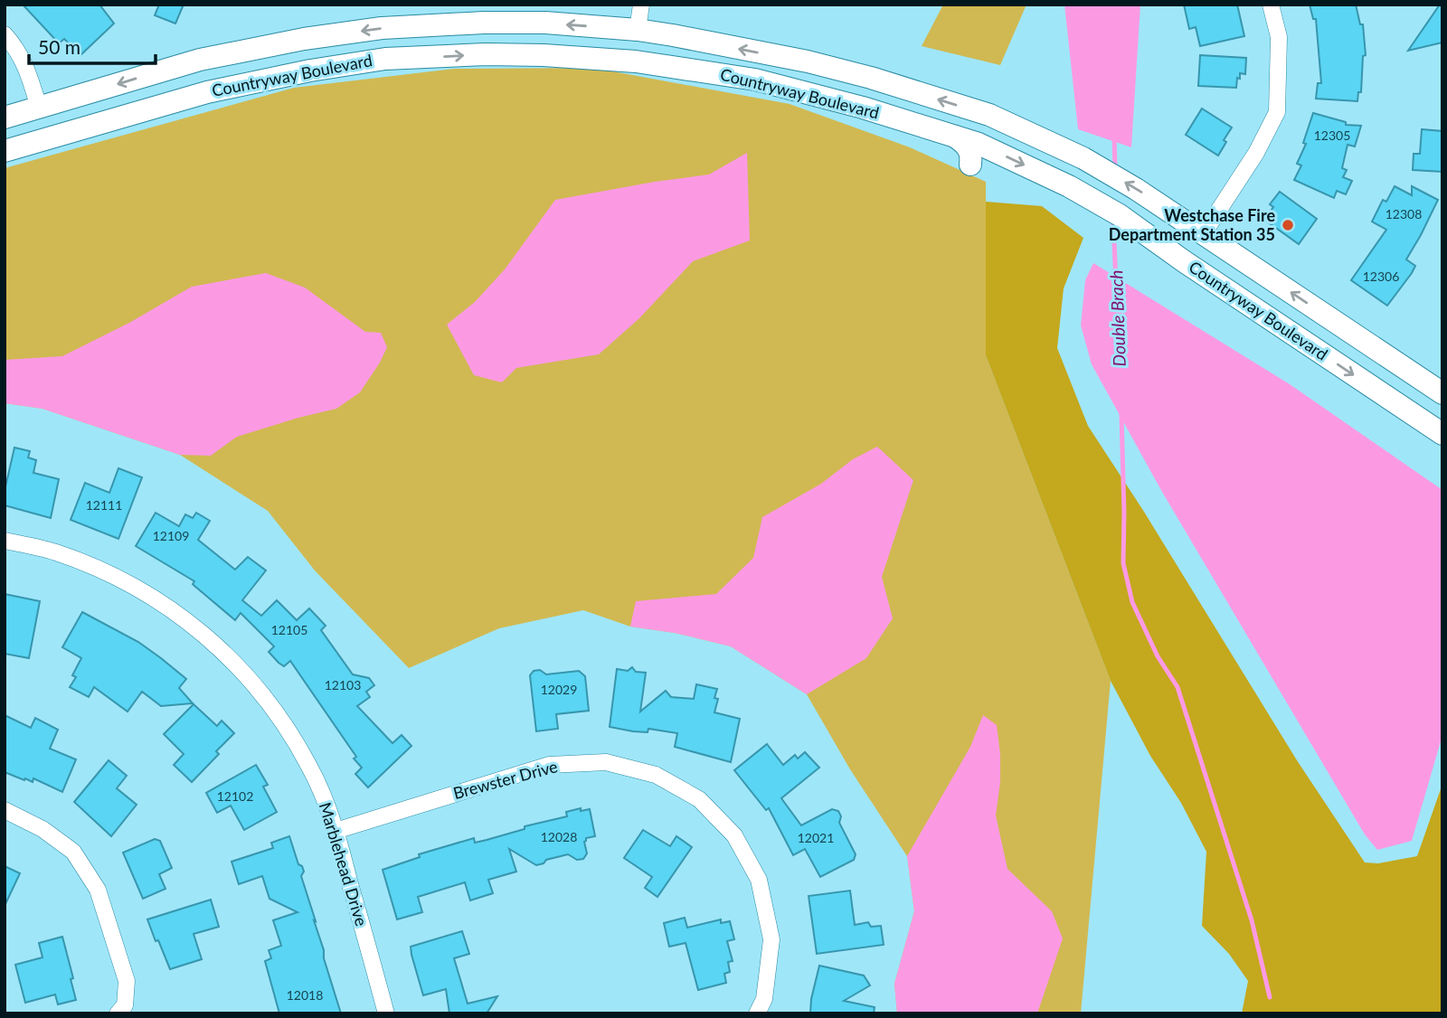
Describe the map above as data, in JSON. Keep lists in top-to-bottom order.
{
  "streets": {
    "street": ["Countryway Boulevard", "Brewster Drive", "Marblehead Drive"]
  },
  "crossings": [
    ["Brewster Drive", "Marblehead Drive"]
  ],
  "water": ["Double Brach"],
  "places": ["Westchase Fire Department Station 35"],
  "house_numbers": [
    "12305",
    "12308",
    "12306",
    "12111",
    "12109",
    "12105",
    "12103",
    "12029",
    "12102",
    "12028",
    "12021",
    "12018"
  ],
  "scale_bar": "50 m"
}
